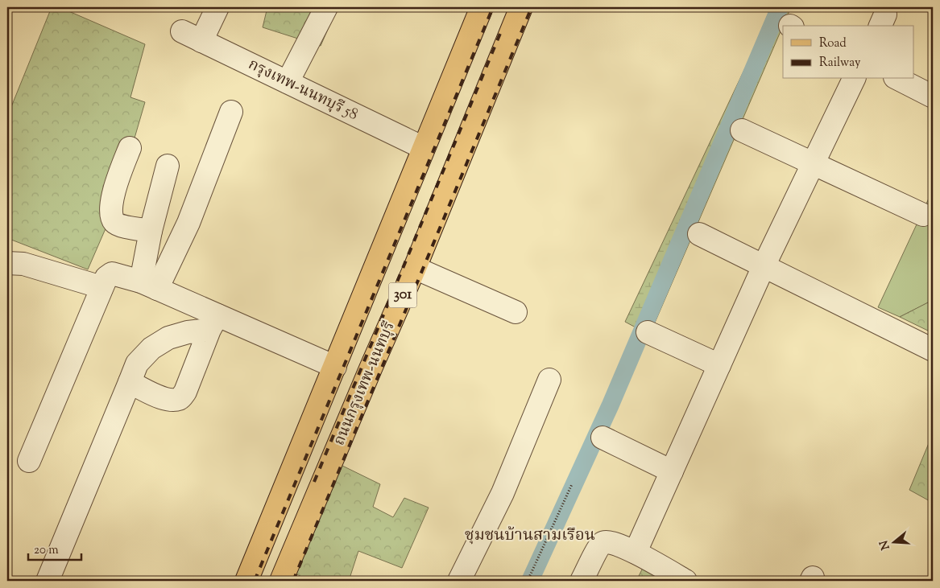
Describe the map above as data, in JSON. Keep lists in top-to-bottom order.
{
  "streets": {
    "main road": ["301", "ถนนกรุงเทพ-นนทบุรี"],
    "street": ["กรุงเทพ-นนทบุรี 58"]
  },
  "crossings": [
    ["กรุงเทพ-นนทบุรี 58", "301"]
  ],
  "districts": ["ชุมชนบ้านสามเรือน"],
  "legend": ["Road", "Railway"],
  "scale_bar": "20 m",
  "north": "left"
}
